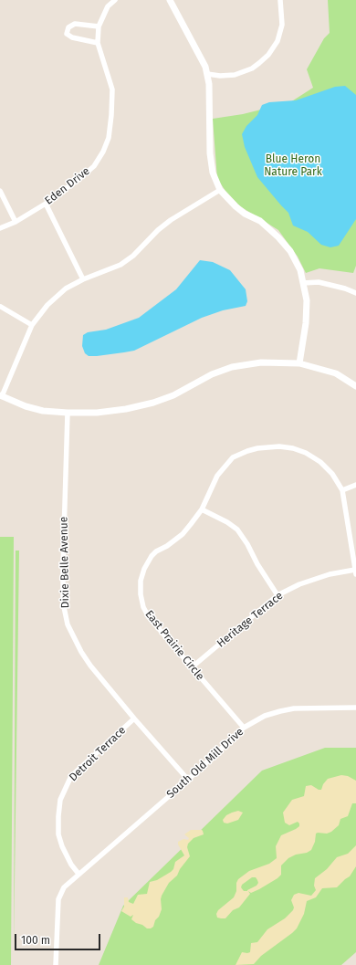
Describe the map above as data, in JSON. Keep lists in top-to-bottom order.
{
  "streets": {
    "street": [
      "Eden Drive",
      "Dixie Belle Avenue",
      "Heritage Terrace",
      "East Prairie Circle",
      "Detroit Terrace",
      "South Old Mill Drive"
    ]
  },
  "crossings": [
    ["Dixie Belle Avenue", "Detroit Terrace"],
    ["Dixie Belle Avenue", "South Old Mill Drive"],
    ["Heritage Terrace", "East Prairie Circle"],
    ["East Prairie Circle", "South Old Mill Drive"],
    ["Detroit Terrace", "South Old Mill Drive"]
  ],
  "parks": ["Blue Heron Nature Park"],
  "scale_bar": "100 m"
}
